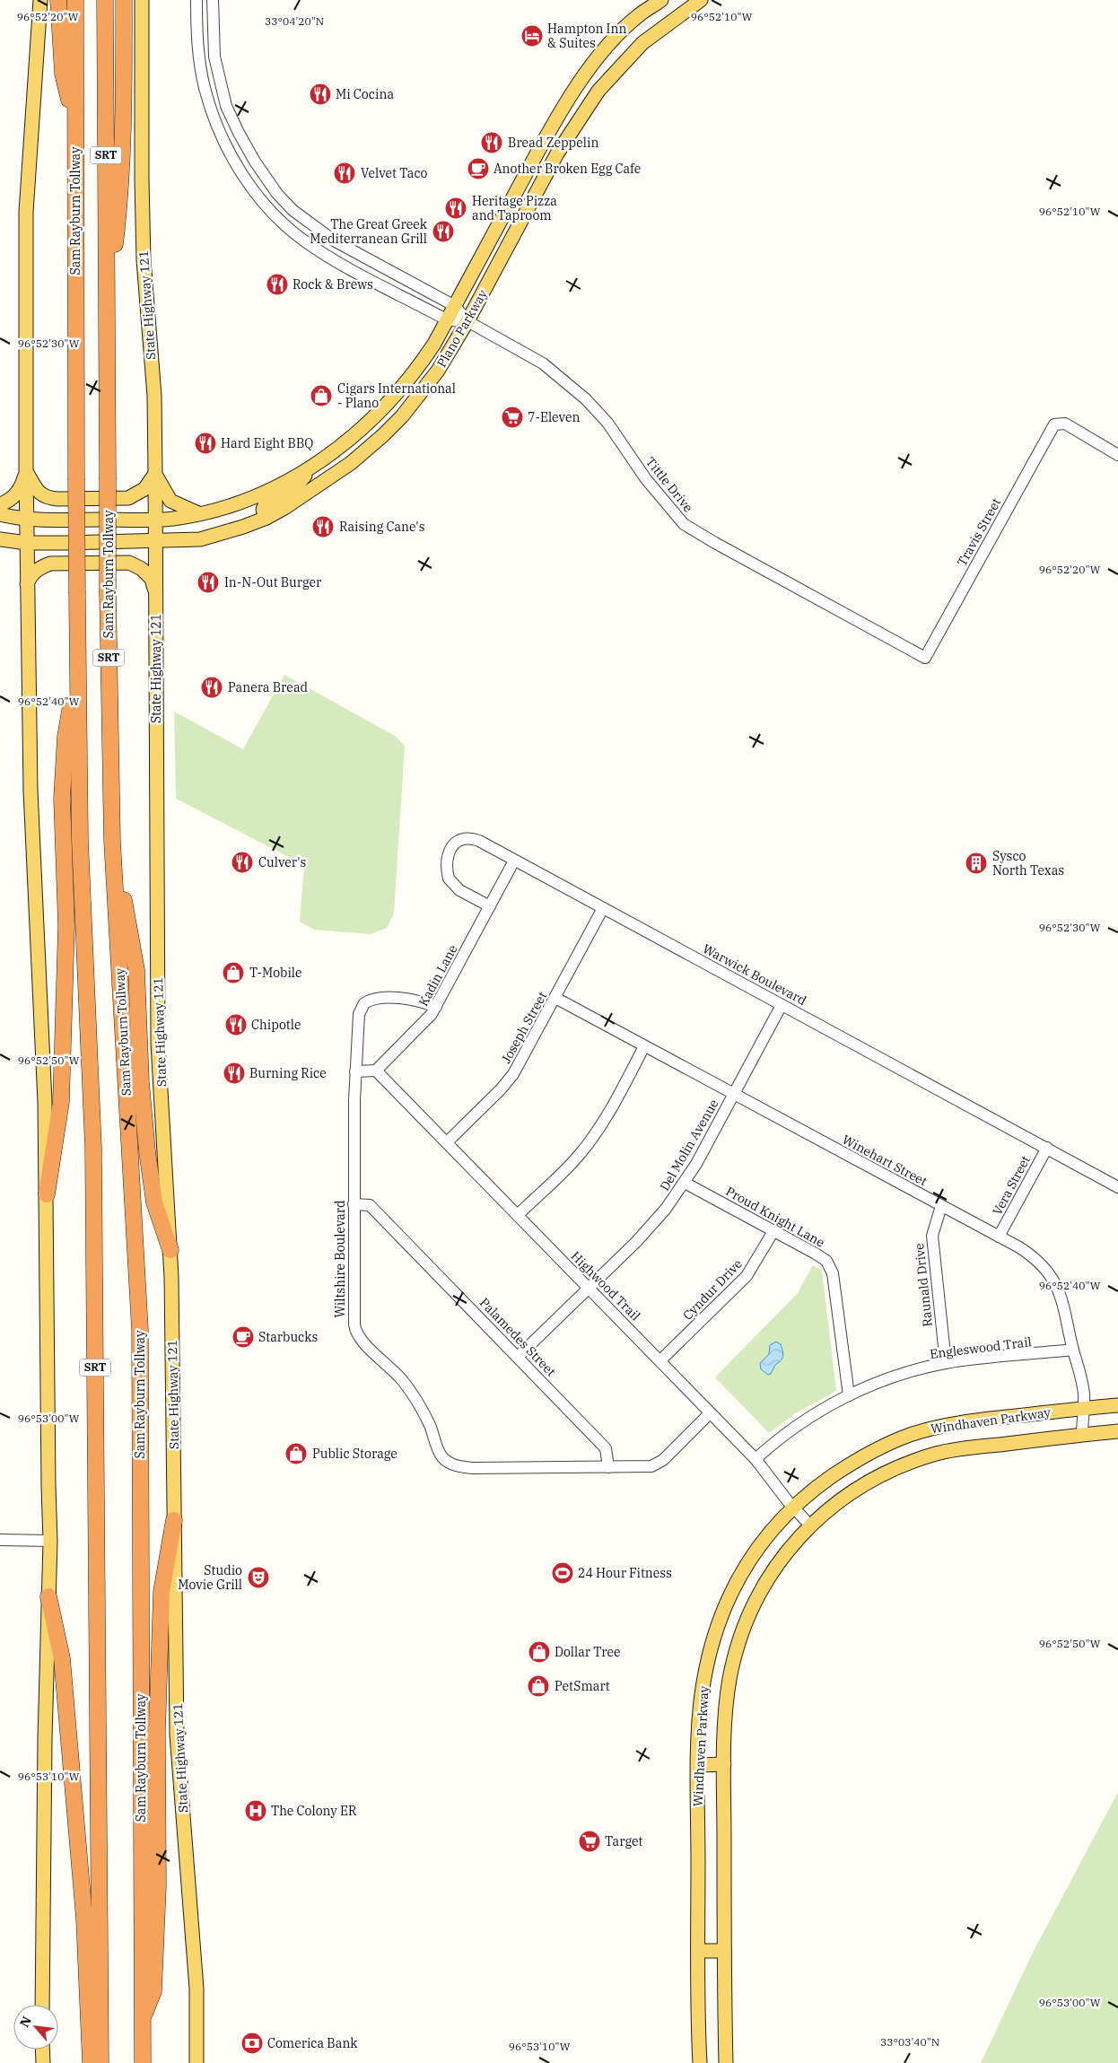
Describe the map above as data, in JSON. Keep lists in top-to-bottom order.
{
  "streets": {
    "highway": ["SRT", "Sam Rayburn Tollway"],
    "main road": ["State Highway 121", "Plano Parkway", "Windhaven Parkway"],
    "street": [
      "Tittle Drive",
      "Travis Street",
      "Warwick Boulevard",
      "Kadin Lane",
      "Joseph Street",
      "Del Molin Avenue",
      "Winehart Street",
      "Vera Street",
      "Proud Knight Lane",
      "Wiltshire Boulevard",
      "Raunald Drive",
      "Highwood Trail",
      "Cyndur Drive",
      "Palamedes Street",
      "Engleswood Trail"
    ]
  },
  "crossings": [
    ["State Highway 121", "Plano Parkway"],
    ["Plano Parkway", "Tittle Drive"],
    ["Tittle Drive", "Travis Street"],
    ["Warwick Boulevard", "Kadin Lane"],
    ["Warwick Boulevard", "Joseph Street"],
    ["Warwick Boulevard", "Del Molin Avenue"],
    ["Warwick Boulevard", "Vera Street"],
    ["Kadin Lane", "Wiltshire Boulevard"],
    ["Kadin Lane", "Highwood Trail"],
    ["Joseph Street", "Winehart Street"],
    ["Joseph Street", "Highwood Trail"],
    ["Del Molin Avenue", "Winehart Street"],
    ["Del Molin Avenue", "Proud Knight Lane"],
    ["Del Molin Avenue", "Highwood Trail"],
    ["Del Molin Avenue", "Palamedes Street"],
    ["Winehart Street", "Vera Street"],
    ["Winehart Street", "Raunald Drive"],
    ["Winehart Street", "Engleswood Trail"],
    ["Winehart Street", "Windhaven Parkway"],
    ["Proud Knight Lane", "Cyndur Drive"],
    ["Proud Knight Lane", "Engleswood Trail"],
    ["Wiltshire Boulevard", "Highwood Trail"],
    ["Wiltshire Boulevard", "Palamedes Street"],
    ["Raunald Drive", "Engleswood Trail"],
    ["Highwood Trail", "Cyndur Drive"],
    ["Highwood Trail", "Engleswood Trail"],
    ["Highwood Trail", "Windhaven Parkway"]
  ],
  "places": {
    "hotel": ["Hampton Inn & Suites"],
    "restaurant": [
      "Mi Cocina",
      "Bread Zeppelin",
      "Velvet Taco",
      "Heritage Pizza and Taproom",
      "The Great Greek Mediterranean Grill",
      "Rock & Brews",
      "Hard Eight BBQ",
      "Raising Cane's",
      "In-N-Out Burger",
      "Panera Bread",
      "Culver's",
      "Chipotle",
      "Burning Rice"
    ],
    "cafe": ["Another Broken Egg Cafe", "Starbucks"],
    "shop": [
      "Cigars International - Plano",
      "T-Mobile",
      "Public Storage",
      "Dollar Tree",
      "PetSmart"
    ],
    "supermarket": ["7-Eleven", "Target"],
    "building": ["Sysco North Texas"],
    "sports": ["24 Hour Fitness"],
    "theatre": ["Studio Movie Grill"],
    "hospital": ["The Colony ER"],
    "bank": ["Comerica Bank"]
  },
  "north": "top left",
  "coordinates": [
    "96°52'20\"W",
    "96°52'10\"W",
    "33°04'20\"N",
    "96°52'30\"W",
    "96°52'40\"W",
    "96°52'50\"W",
    "96°53'00\"W",
    "96°53'10\"W",
    "33°03'40\"N"
  ]
}
